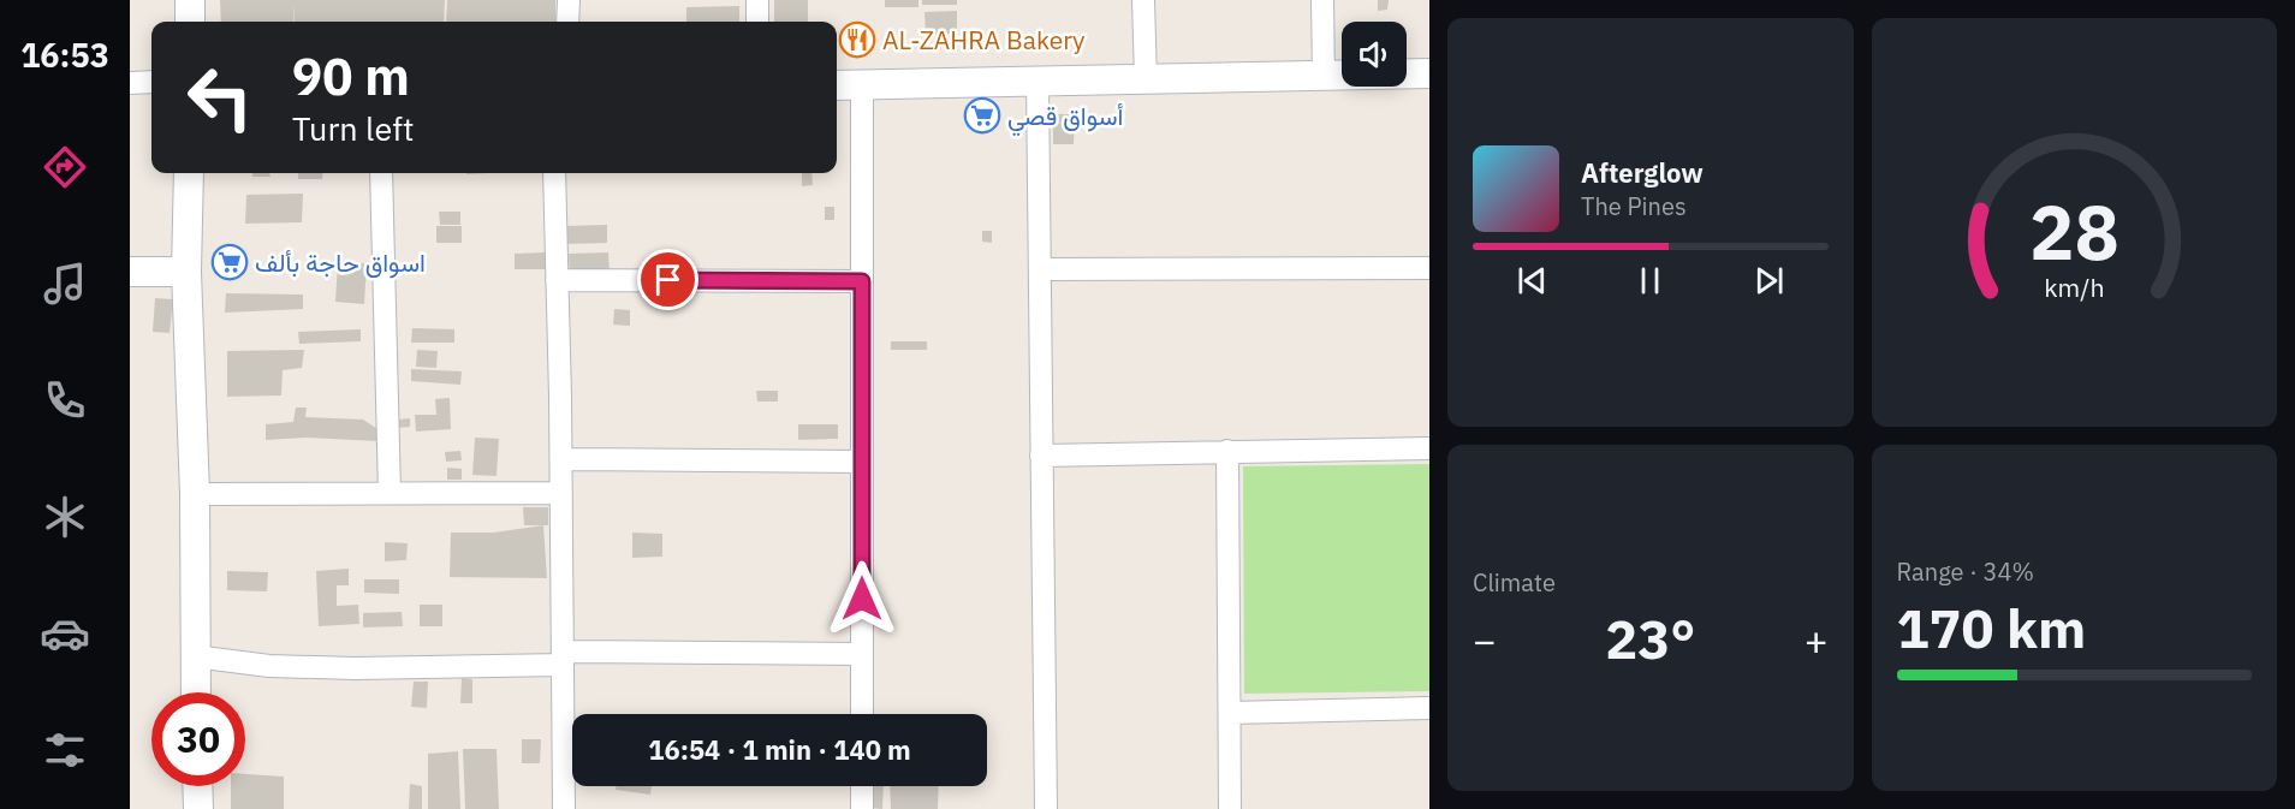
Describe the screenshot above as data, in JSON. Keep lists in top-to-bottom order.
{
  "places": {
    "restaurant": ["AL-ZAHRA Bakery"],
    "supermarket": ["أسواق قصي", "اسواق حاجة بألف"]
  },
  "page": {
    "tabs": "16:53",
    "turn": ["90 m", "Turn left"],
    "song": ["Afterglow", "The Pines"],
    "tile": [
      "Climate",
      ["Range · 34%", "170 km"]
    ],
    "heat": ["−", "23°", "+"],
    "limit": "30",
    "trip": "16:54 · 1 min · 140 m",
    "gauge": ["28", "km/h"]
  }
}
